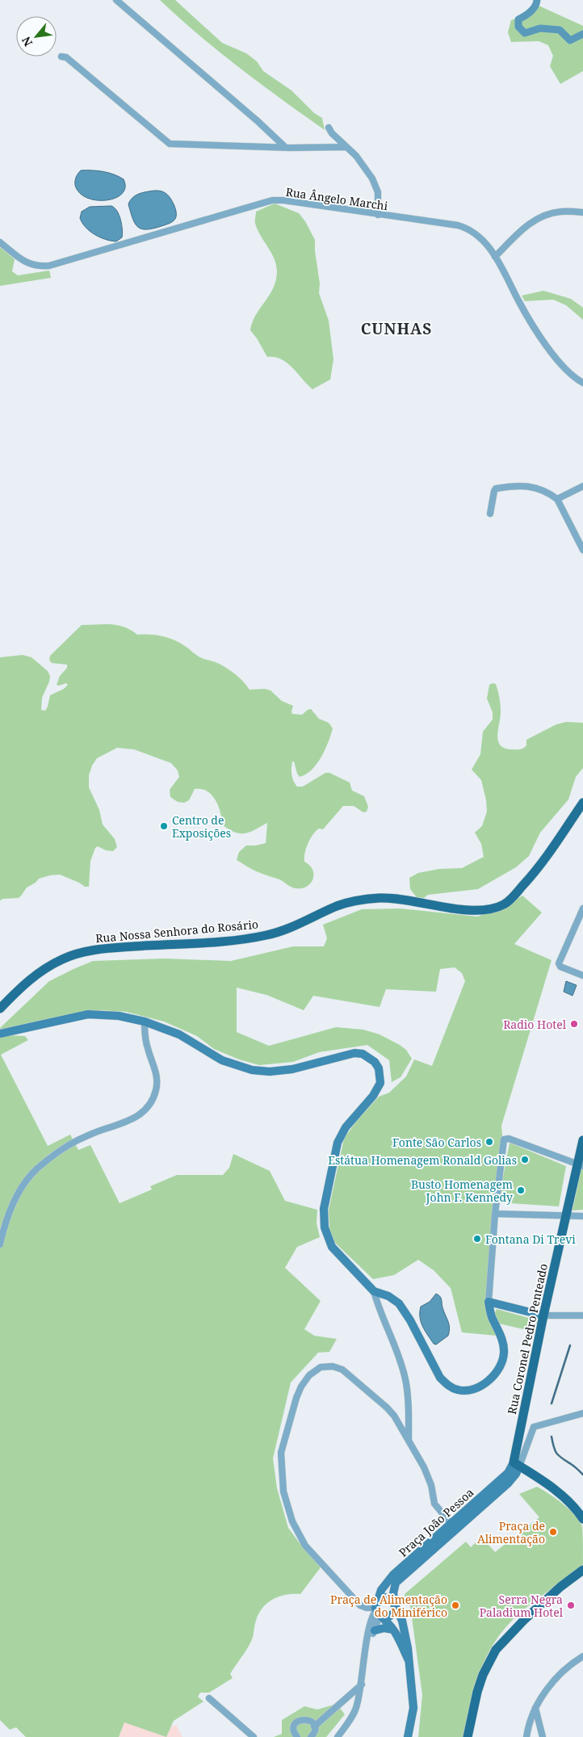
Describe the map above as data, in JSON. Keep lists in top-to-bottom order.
{
  "streets": {
    "main road": ["Rua Nossa Senhora do Rosário", "Rua Coronel Pedro Penteado"],
    "street": ["Rua Ângelo Marchi", "Praça João Pessoa"]
  },
  "crossings": [
    ["Rua Coronel Pedro Penteado", "Praça João Pessoa"]
  ],
  "districts": ["CUNHAS"],
  "places": [
    "Centro de Exposições",
    "Radio Hotel",
    "Fonte São Carlos",
    "Estátua Homenagem Ronald Golias",
    "Busto Homenagem John F. Kennedy",
    "Fontana Di Trevi",
    "Praça de Alimentação",
    "Praça de Alimentação do Miniférico",
    "Serra Negra Paladium Hotel"
  ],
  "north": "bottom left"
}
